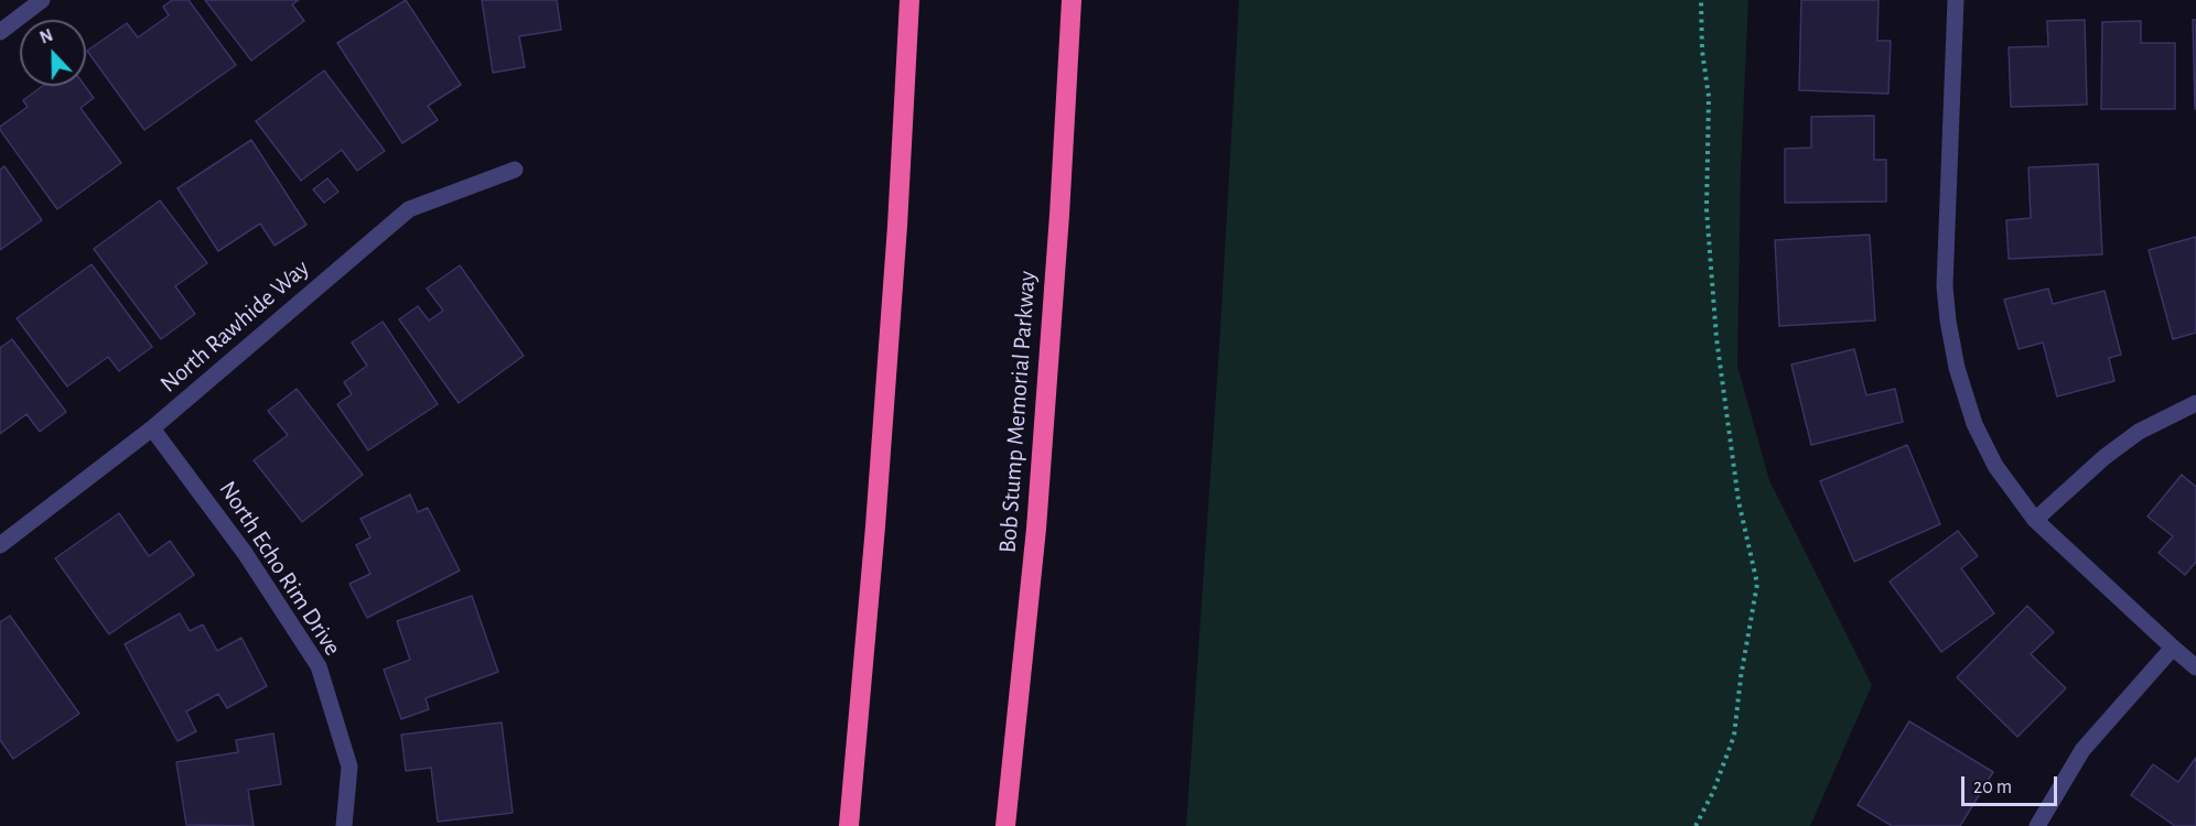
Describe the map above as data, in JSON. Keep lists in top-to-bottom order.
{
  "streets": {
    "highway": ["Bob Stump Memorial Parkway"],
    "street": ["North Rawhide Way", "North Echo Rim Drive"]
  },
  "crossings": [
    ["North Rawhide Way", "North Echo Rim Drive"]
  ],
  "scale_bar": "20 m",
  "north": "top"
}
